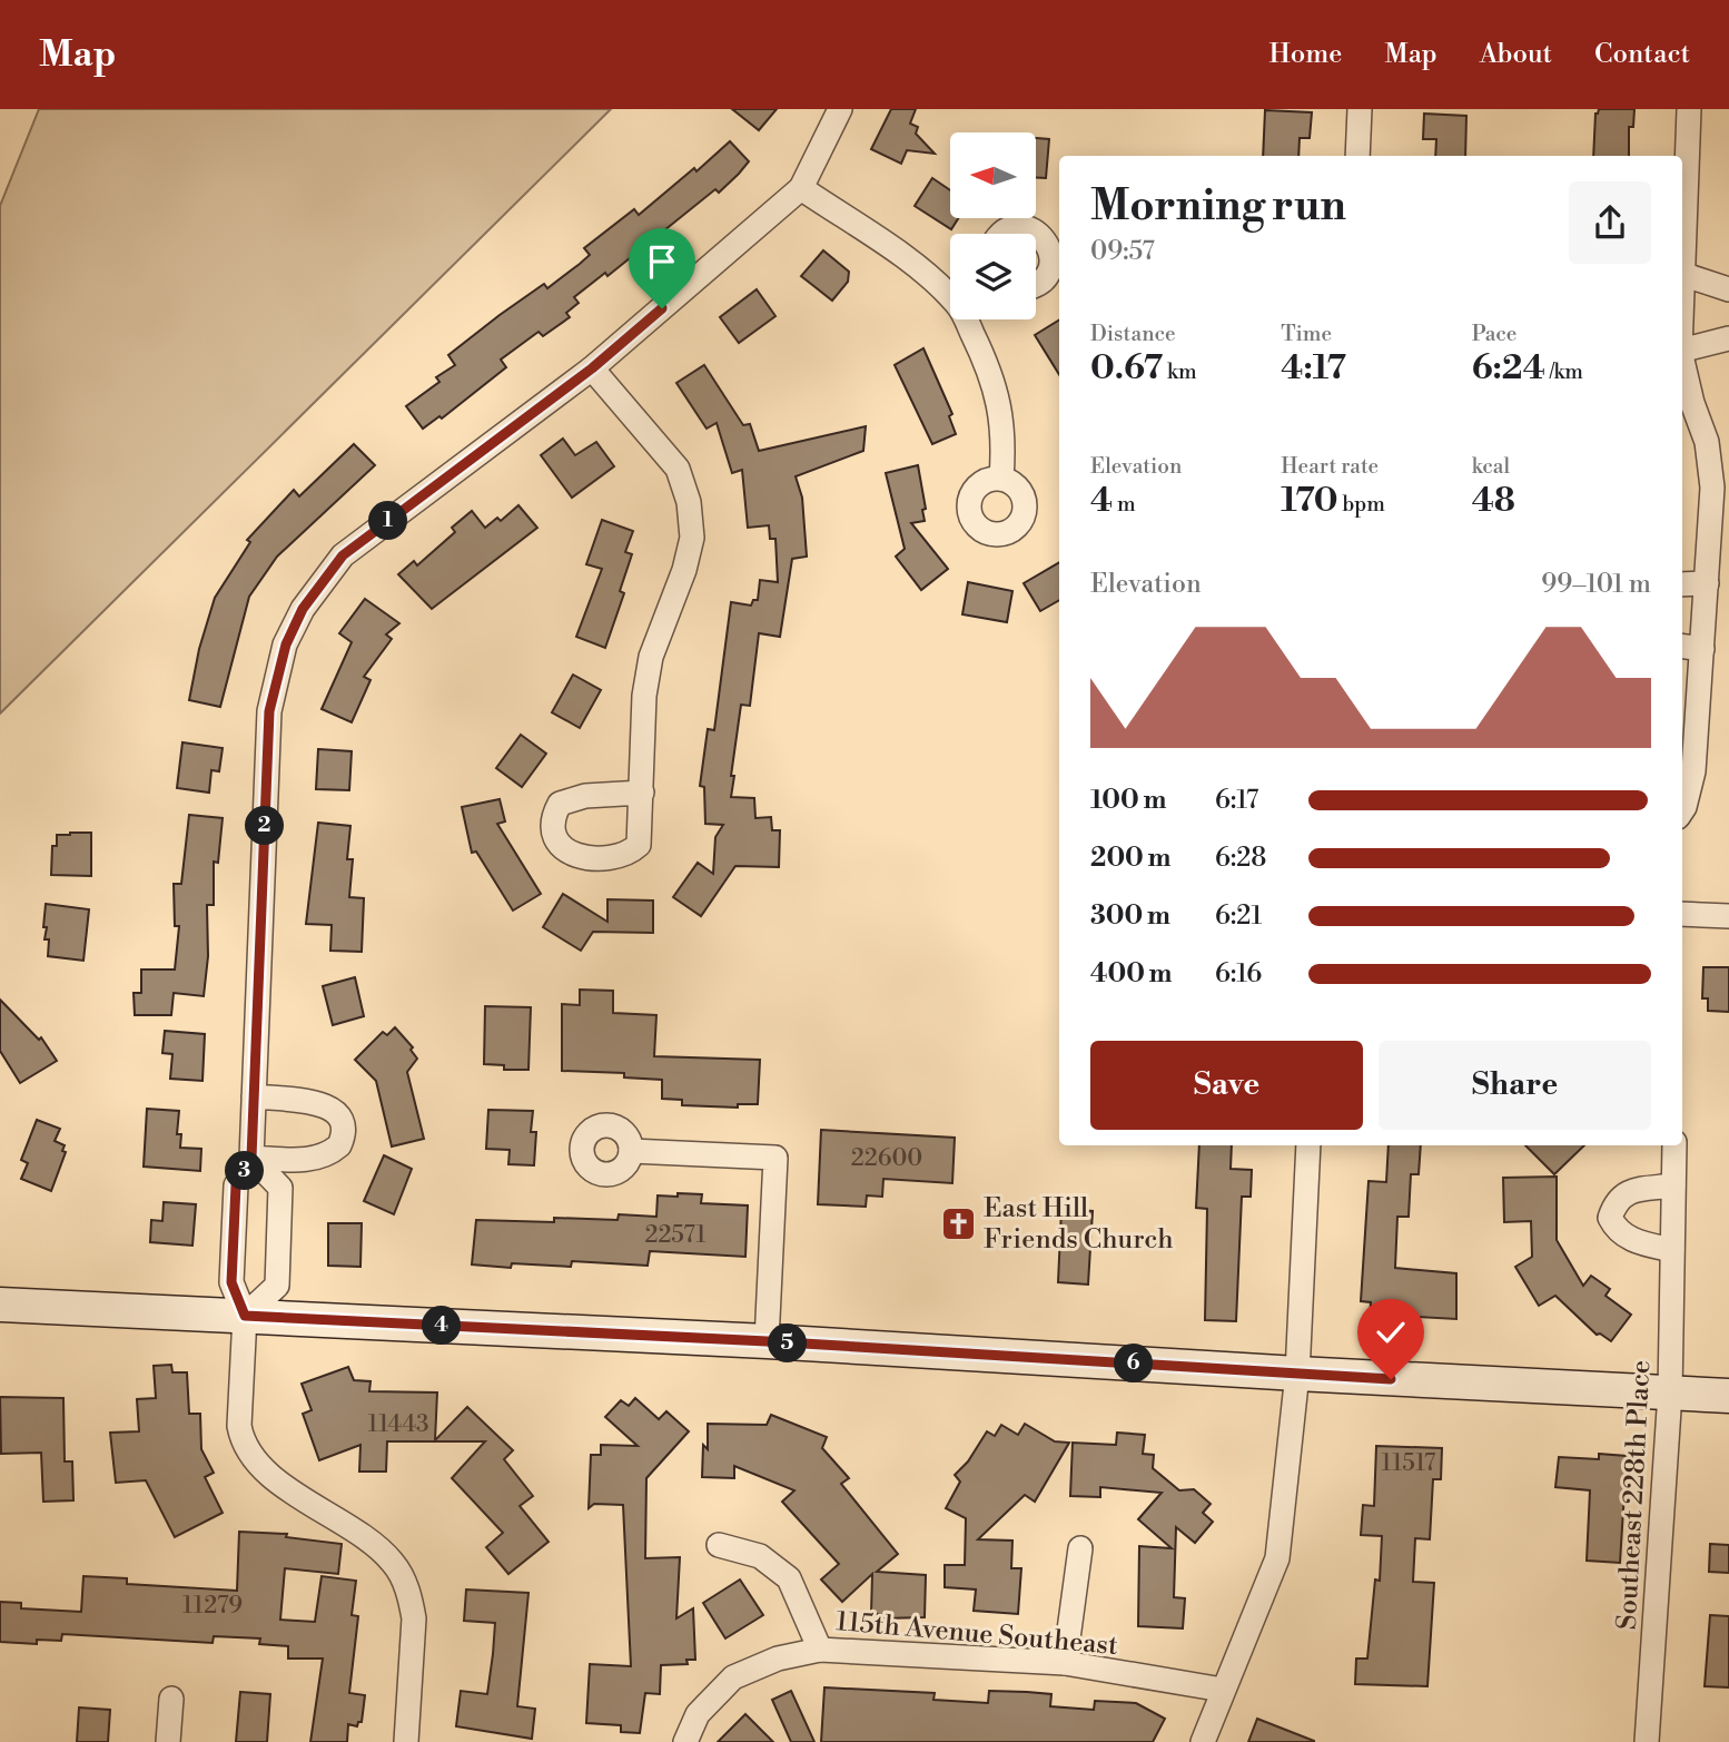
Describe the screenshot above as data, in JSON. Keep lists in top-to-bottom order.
{
  "streets": {
    "street": ["Southeast 228th Place", "115th Avenue Southeast"]
  },
  "places": {
    "church": ["East Hill Friends Church"]
  },
  "house_numbers": [
    "22600",
    "22571",
    "11443",
    "11517",
    "11279"
  ],
  "north": "left",
  "page": {
    "header": "Map",
    "nav": [
      "Home",
      "Map",
      "About",
      "Contact"
    ],
    "heading": ["Morning run", "09:57"],
    "stats": [
      ["Distance", "0.67 km"],
      ["Time", "4:17"],
      ["Pace", "6:24 /km"],
      ["Elevation", "4 m"],
      ["Heart rate", "170 bpm"],
      ["kcal", "48"]
    ],
    "pins": [
      "1",
      "2",
      "3",
      "4",
      "5",
      "6"
    ],
    "chart": ["Elevation", "99–101 m"],
    "list": [
      {
        "name": "100 m",
        "note": "6:17"
      },
      {
        "name": "200 m",
        "note": "6:28"
      },
      {
        "name": "300 m",
        "note": "6:21"
      },
      {
        "name": "400 m",
        "note": "6:16"
      }
    ],
    "buttons": ["Save", "Share"]
  }
}
